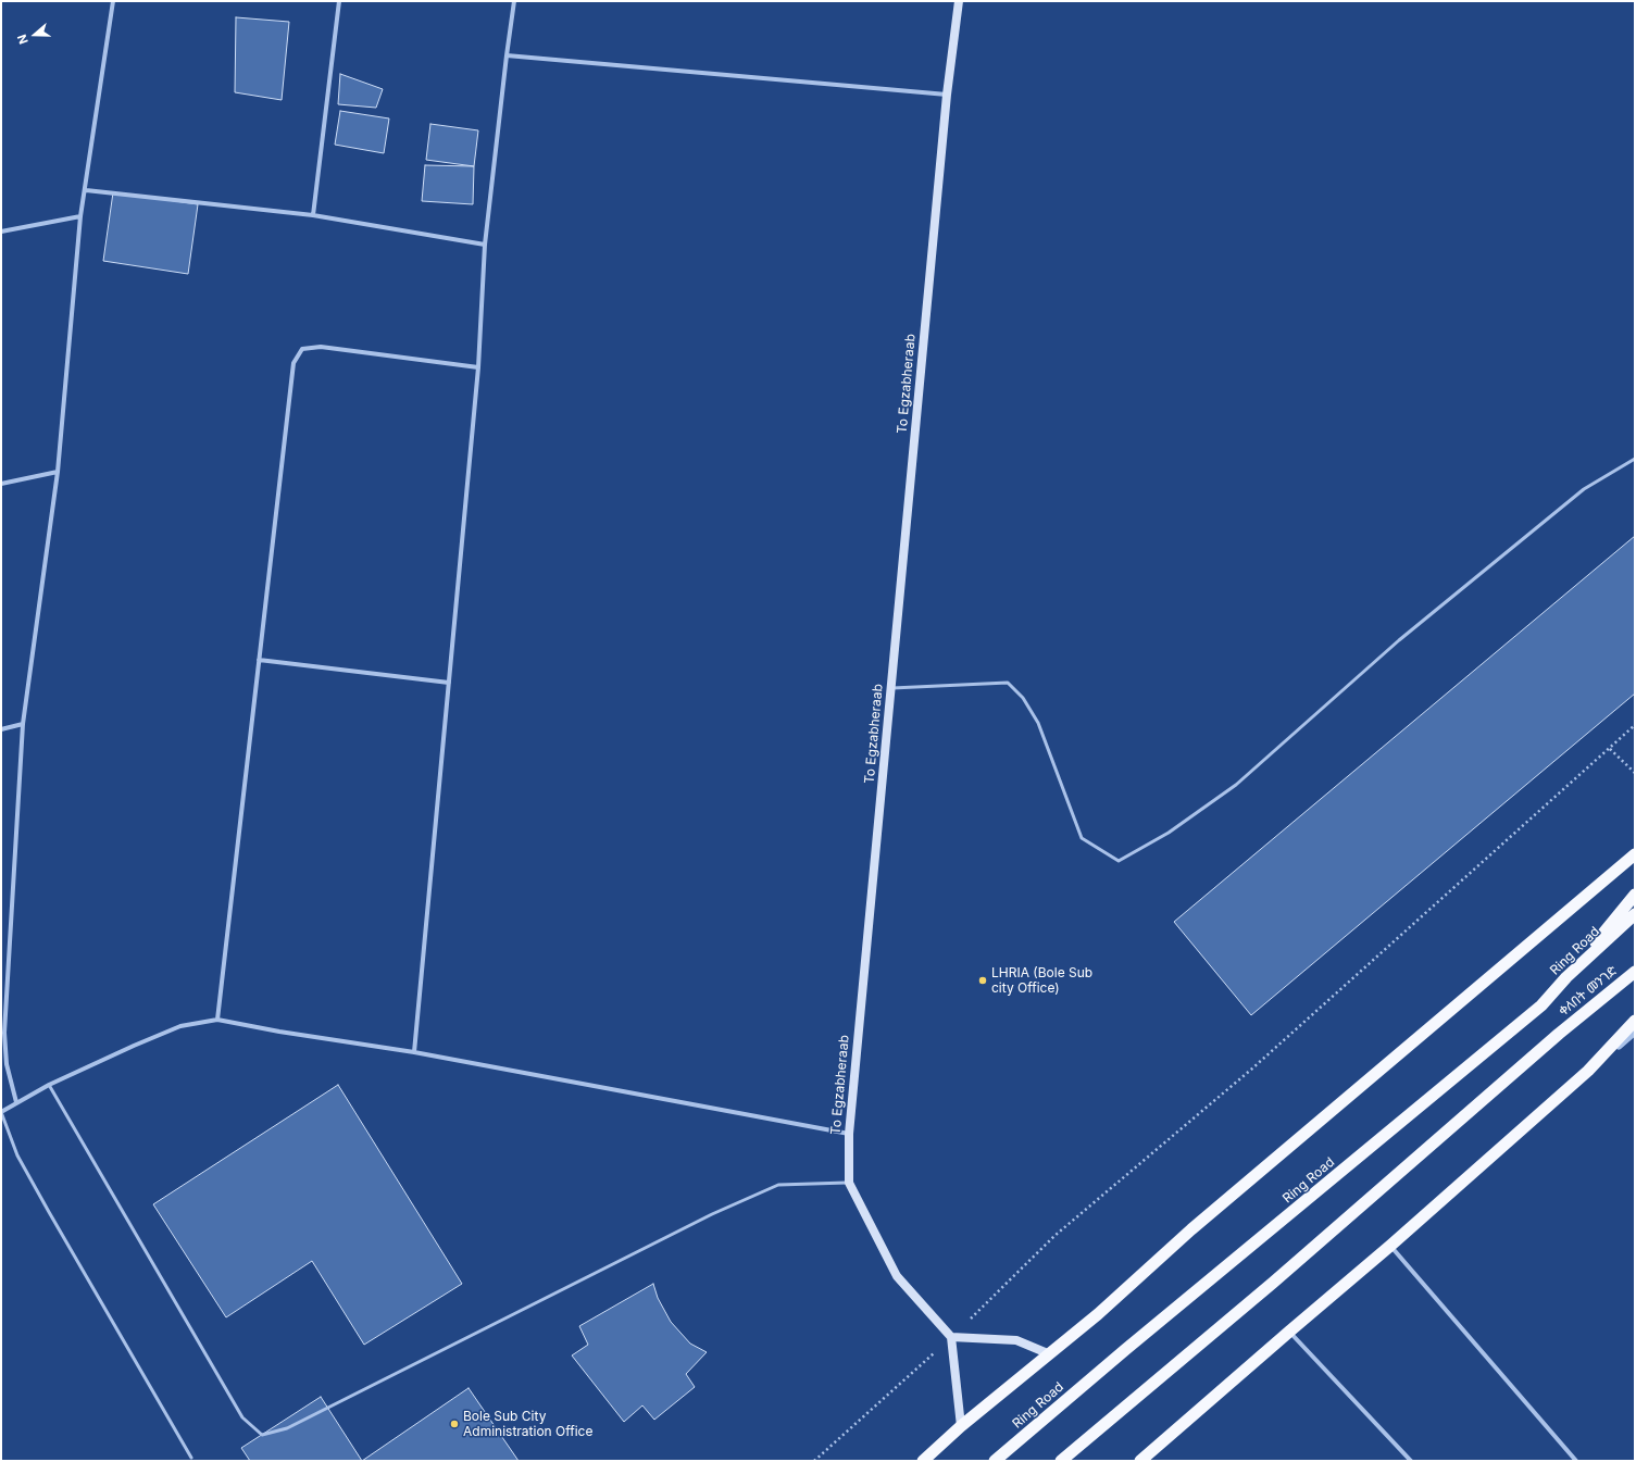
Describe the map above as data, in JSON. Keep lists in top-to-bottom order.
{
  "streets": {
    "highway": ["Ring Road", "ቀለበት መንገድ"],
    "main road": ["To Egzabheraab"]
  },
  "places": ["LHRIA (Bole Sub city Office)", "Bole Sub City Administration Office"],
  "north": "left"
}
